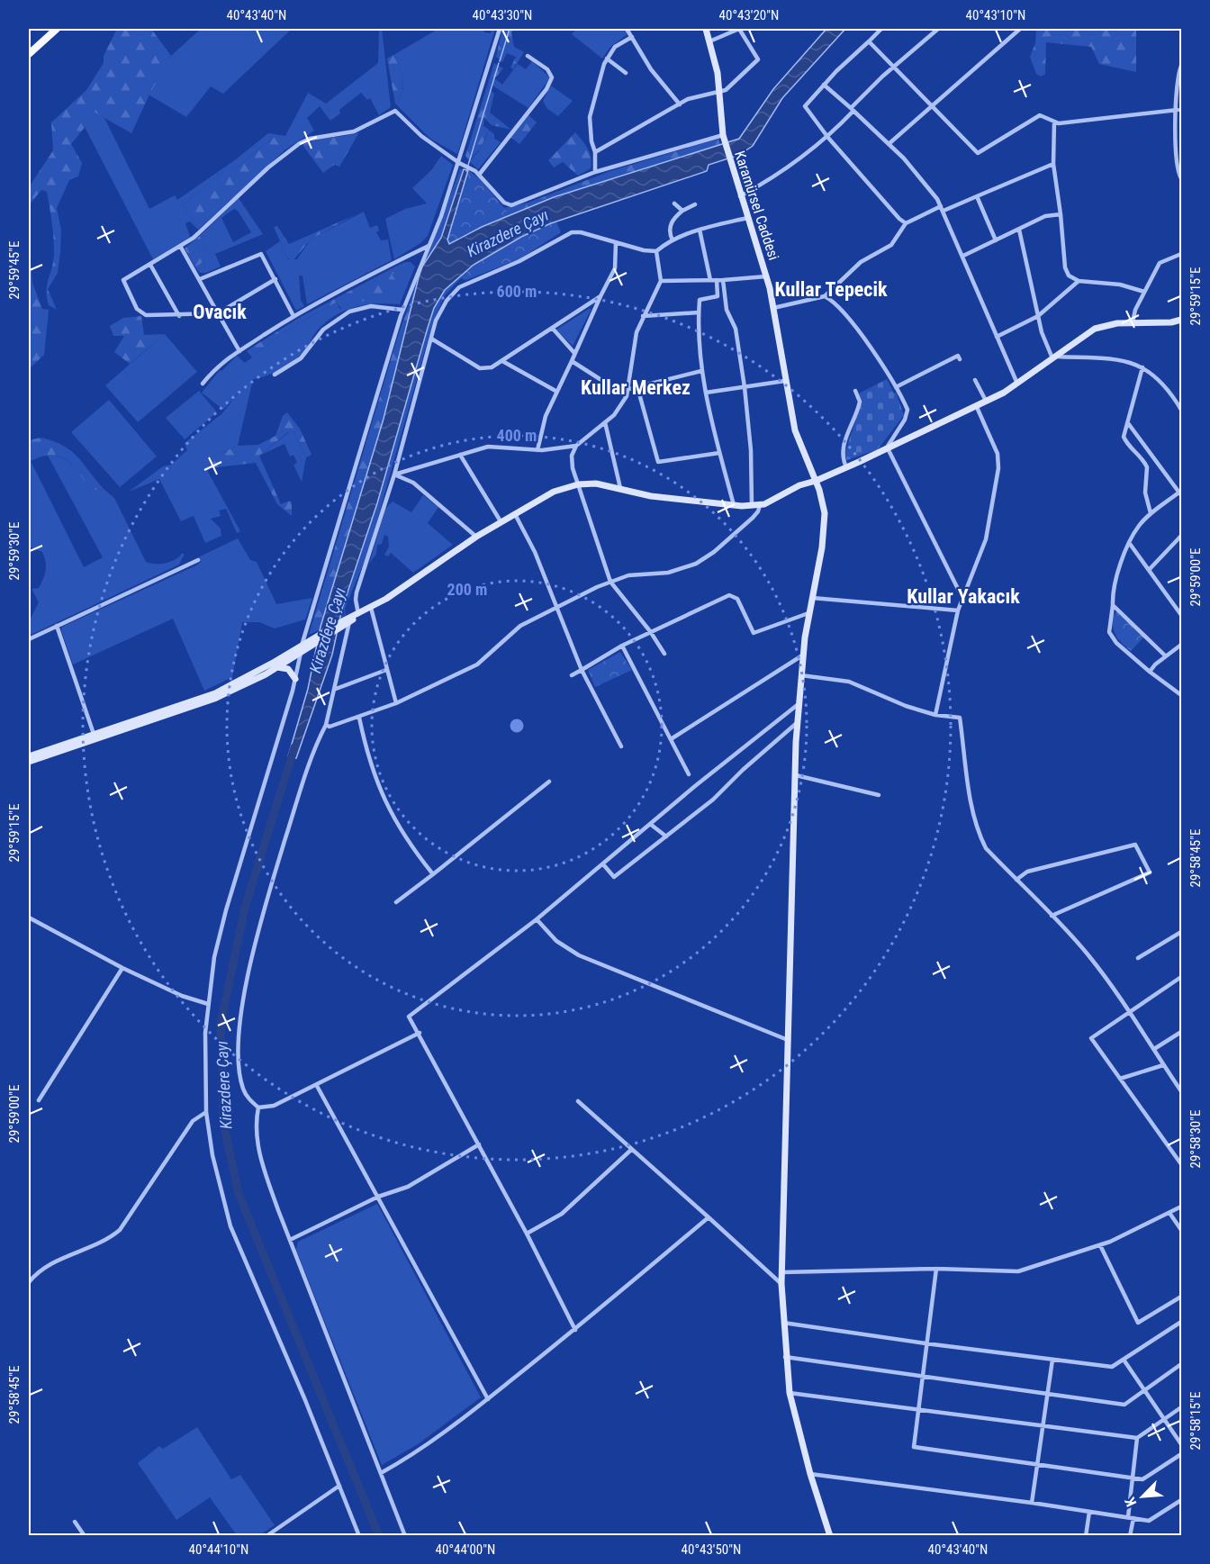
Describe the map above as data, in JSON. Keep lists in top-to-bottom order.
{
  "streets": {
    "main road": ["Karamürsel Caddesi"]
  },
  "districts": [
    "Kullar Tepecik",
    "Ovacık",
    "Kullar Merkez",
    "Kullar Yakacık"
  ],
  "water": ["Kirazdere Çayı"],
  "north": "bottom left",
  "coordinates": [
    "40°43'40\"N",
    "40°43'30\"N",
    "40°43'20\"N",
    "40°43'10\"N",
    "29°59'45\"E",
    "29°59'15\"E",
    "29°59'30\"E",
    "29°59'00\"E",
    "29°58'45\"E",
    "29°58'30\"E",
    "29°58'15\"E",
    "40°44'10\"N",
    "40°44'00\"N",
    "40°43'50\"N"
  ],
  "rings": ["600 m", "400 m", "200 m"]
}
